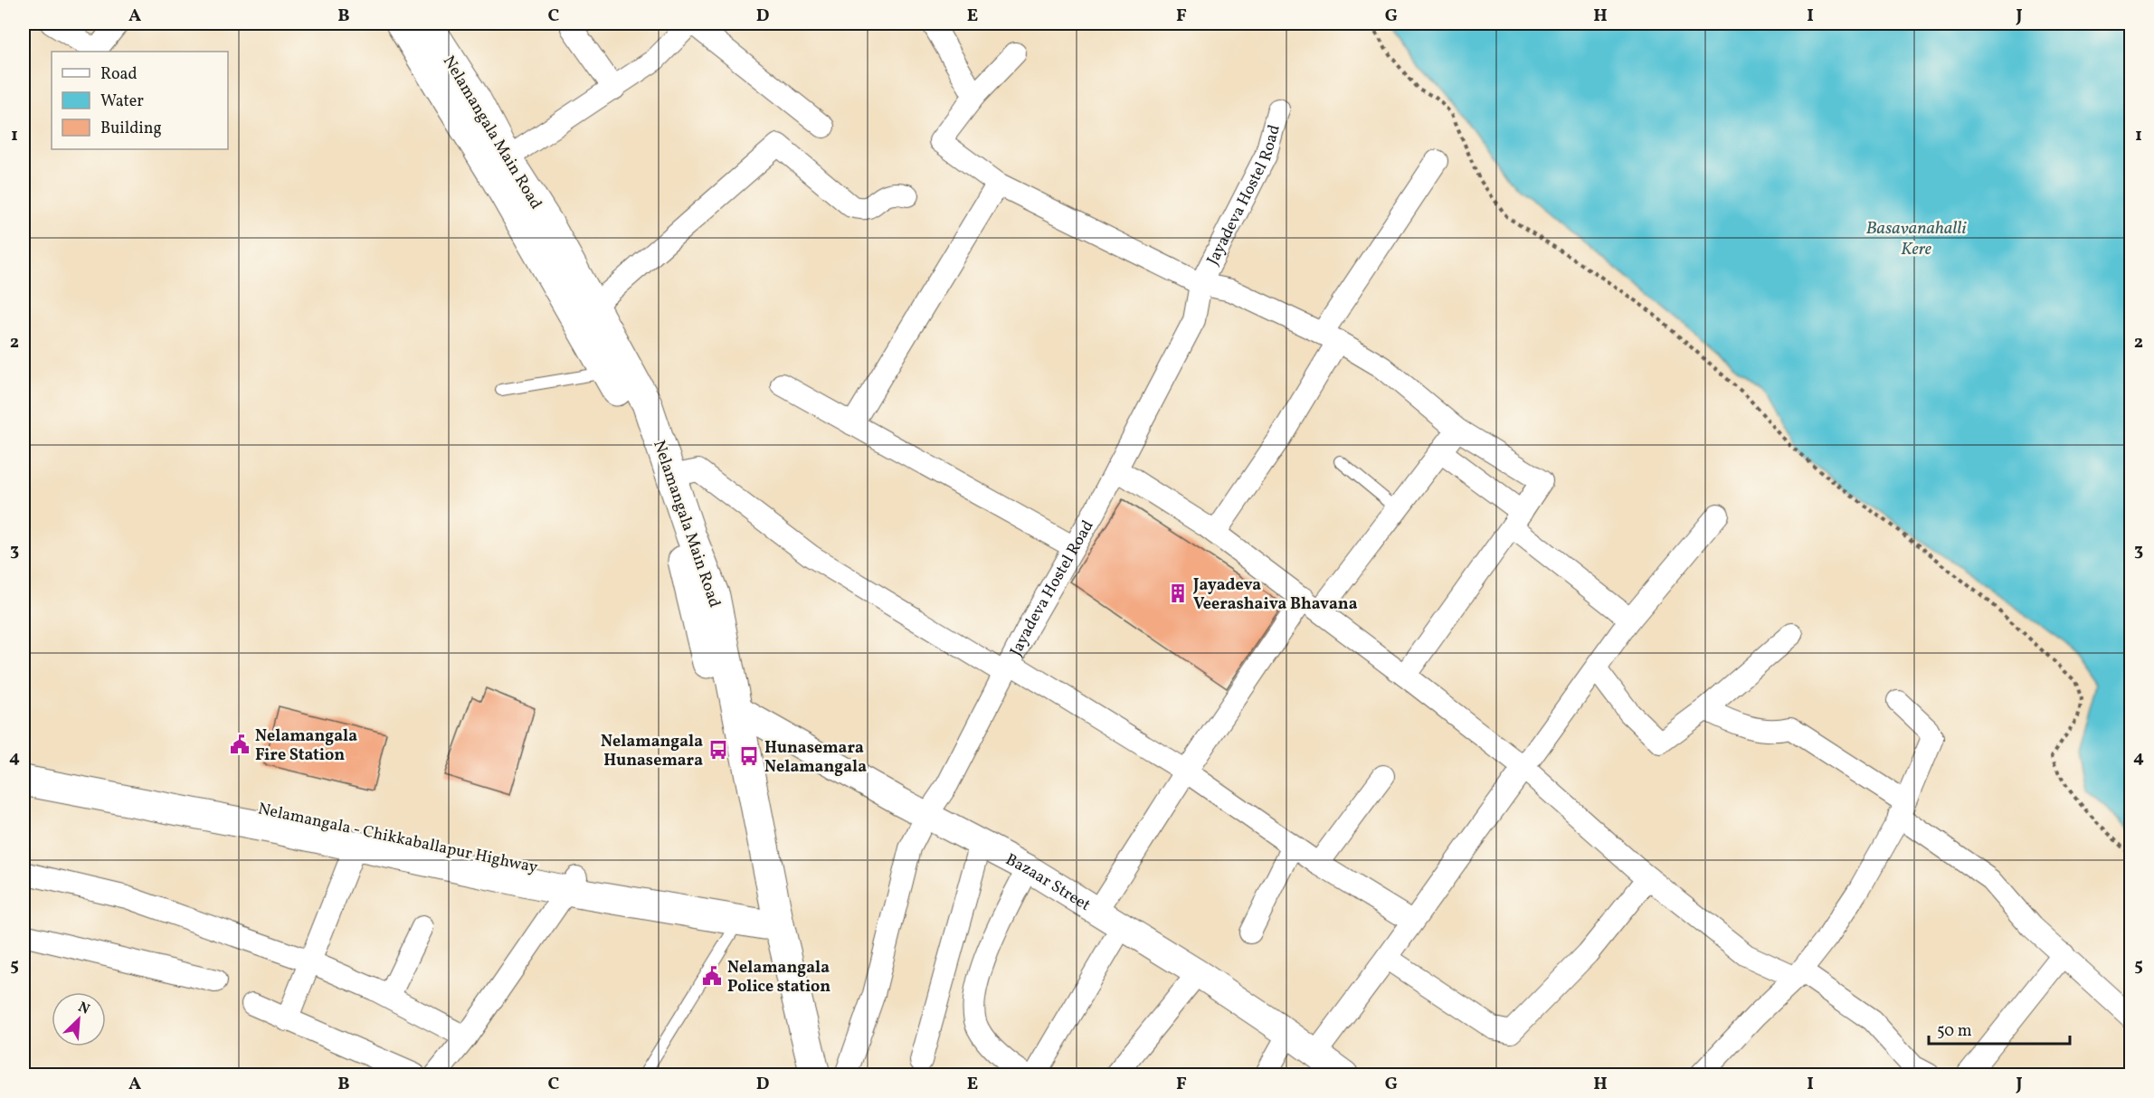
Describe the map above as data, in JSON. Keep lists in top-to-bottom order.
{
  "streets": {
    "main road": ["Nelamangala Main Road", "Nelamangala - Chikkaballapur Highway"],
    "street": ["Jayadeva Hostel Road", "Bazaar Street"]
  },
  "crossings": [
    ["Nelamangala Main Road", "Nelamangala - Chikkaballapur Highway"],
    ["Nelamangala Main Road", "Bazaar Street"],
    ["Jayadeva Hostel Road", "Bazaar Street"]
  ],
  "water": ["Basavanahalli Kere"],
  "places": {
    "building": ["Jayadeva Veerashaiva Bhavana"],
    "public building": ["Nelamangala Fire Station", "Nelamangala Police station"],
    "bus stop": ["Nelamangala Hunasemara", "Hunasemara Nelamangala"]
  },
  "legend": ["Road", "Water", "Building"],
  "scale_bar": "50 m",
  "north": "top right",
  "grid": {
    "columns": [
      "A",
      "B",
      "C",
      "D",
      "E",
      "F",
      "G",
      "H",
      "I",
      "J"
    ],
    "rows": [
      "1",
      "2",
      "3",
      "4",
      "5"
    ]
  }
}
